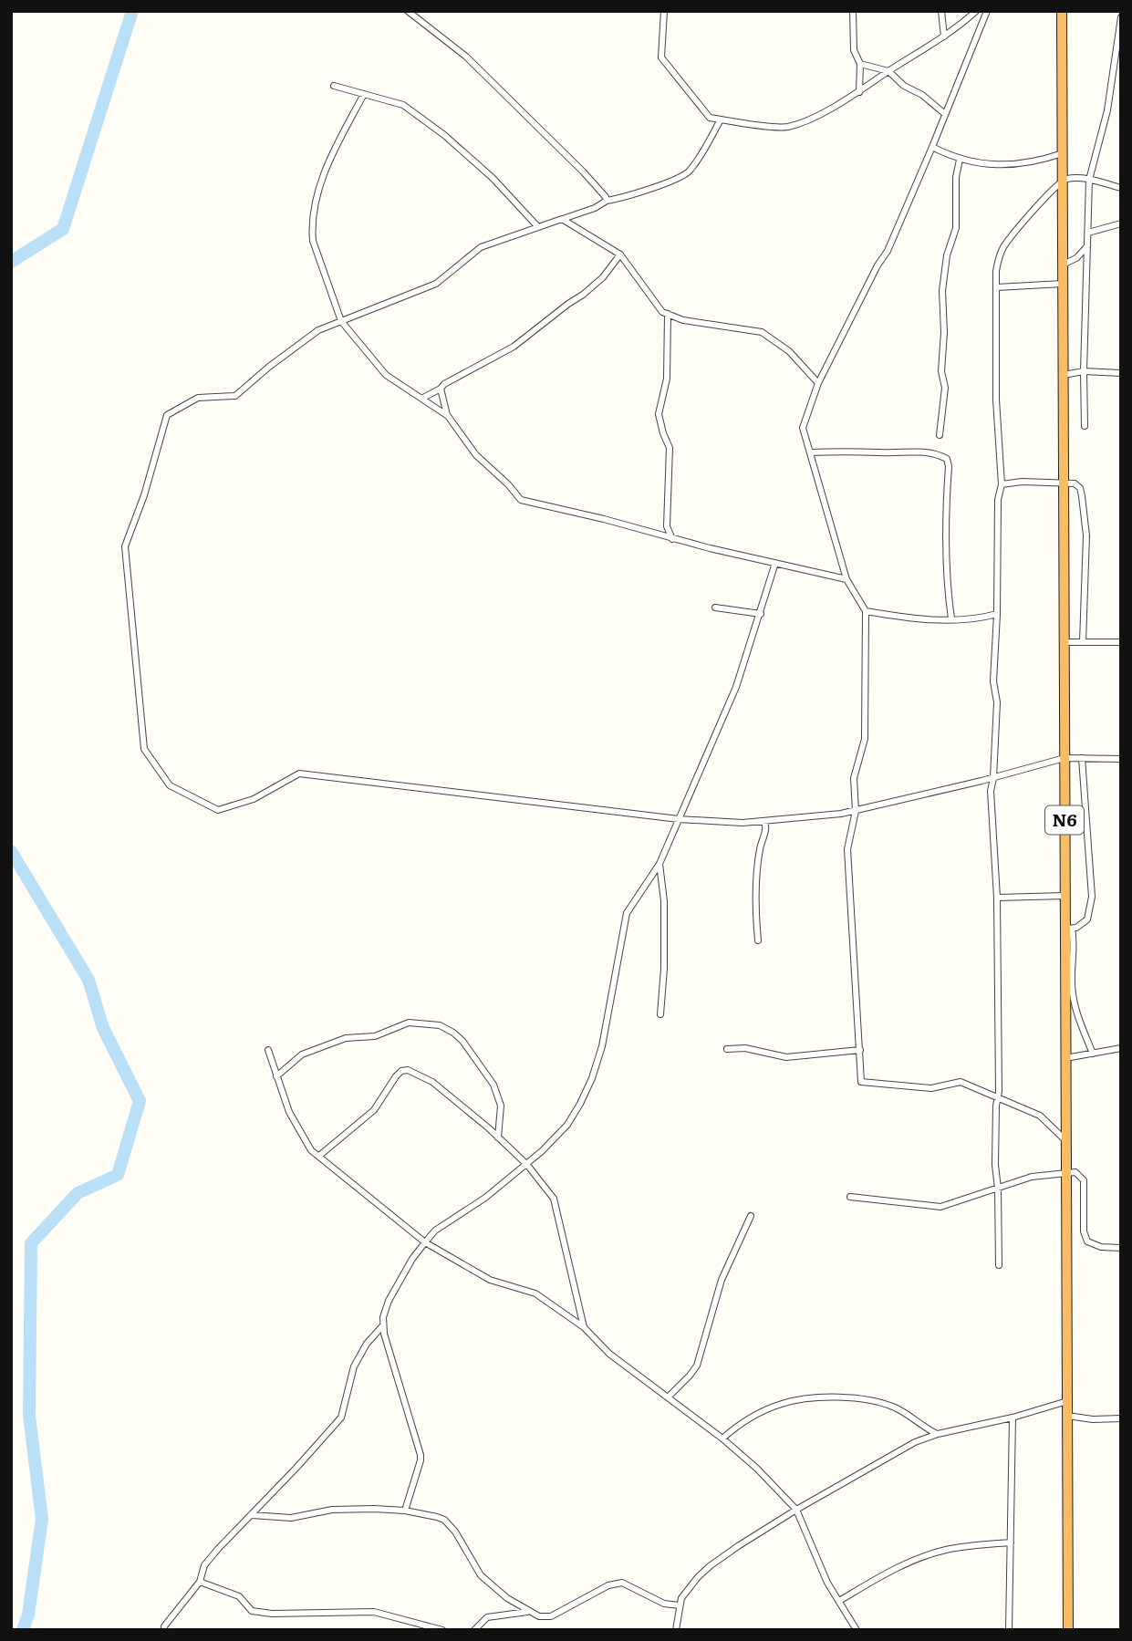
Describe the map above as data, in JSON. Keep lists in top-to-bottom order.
{
  "streets": {
    "highway": ["N6"]
  }
}
